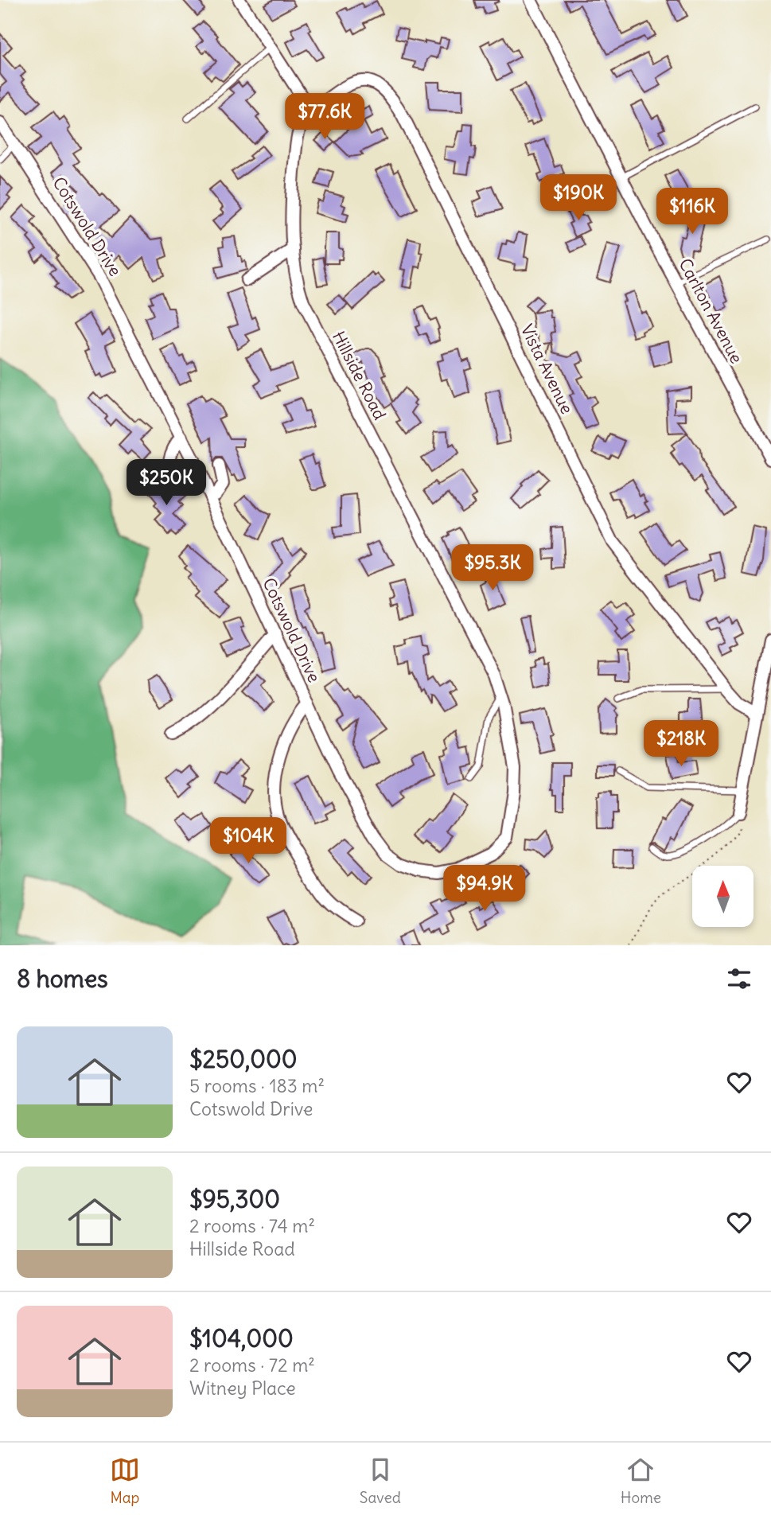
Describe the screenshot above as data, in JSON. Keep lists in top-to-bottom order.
{
  "streets": {
    "street": [
      "Cotswold Drive",
      "Carlton Avenue",
      "Vista Avenue",
      "Hillside Road"
    ]
  },
  "crossings": [
    ["Cotswold Drive", "Hillside Road"],
    ["Vista Avenue", "Hillside Road"]
  ],
  "north": "top",
  "page": {
    "price": [
      "$77.6K",
      "$190K",
      "$116K",
      "$250K",
      "$95.3K",
      "$218K",
      "$104K",
      "$94.9K"
    ],
    "heading": "8 homes",
    "list": [
      {
        "name": "$250,000",
        "note": "5 rooms · 183 m² · Cotswold Drive"
      },
      {
        "name": "$95,300",
        "note": "2 rooms · 74 m² · Hillside Road"
      },
      {
        "name": "$104,000",
        "note": "2 rooms · 72 m² · Witney Place"
      }
    ],
    "tabs": ["Map", "Saved", "Home"]
  }
}
